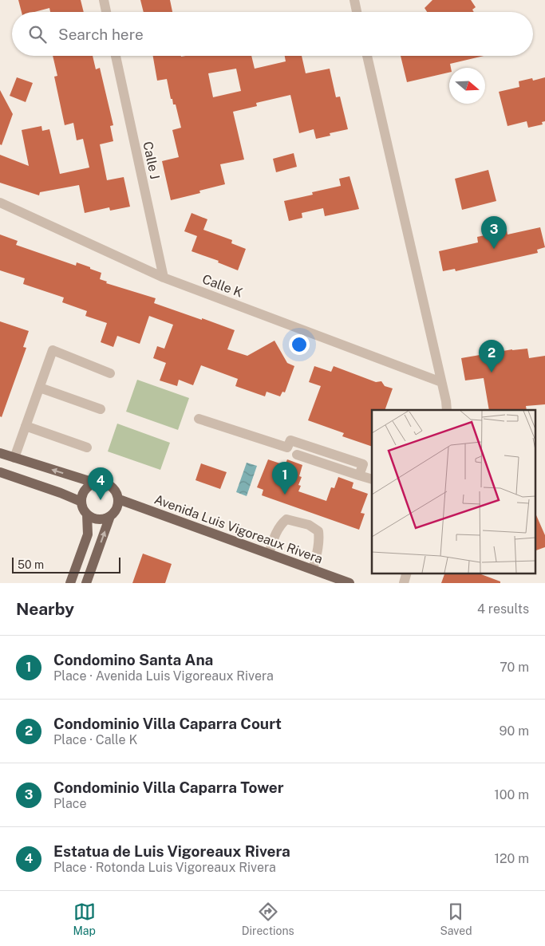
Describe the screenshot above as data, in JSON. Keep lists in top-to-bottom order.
{
  "streets": {
    "main road": ["Avenida Luis Vigoreaux Rivera"],
    "street": ["Calle J", "Calle K"]
  },
  "crossings": [
    ["Calle J", "Calle K"]
  ],
  "scale_bar": "50 m",
  "north": "right",
  "page": {
    "search": "Search here",
    "pins": [
      "3",
      "2",
      "1",
      "4"
    ],
    "scale": "50 m",
    "heading": ["Nearby", "4 results"],
    "list": [
      {
        "mark": "1",
        "name": "Condomino Santa Ana",
        "note": "Place · Avenida Luis Vigoreaux Rivera",
        "value": "70 m"
      },
      {
        "mark": "2",
        "name": "Condominio Villa Caparra Court",
        "note": "Place · Calle K",
        "value": "90 m"
      },
      {
        "mark": "3",
        "name": "Condominio Villa Caparra Tower",
        "note": "Place",
        "value": "100 m"
      },
      {
        "mark": "4",
        "name": "Estatua de Luis Vigoreaux Rivera",
        "note": "Place · Rotonda Luis Vigoreaux Rivera",
        "value": "120 m"
      }
    ],
    "nav": ["Map", "Directions", "Saved"]
  }
}
